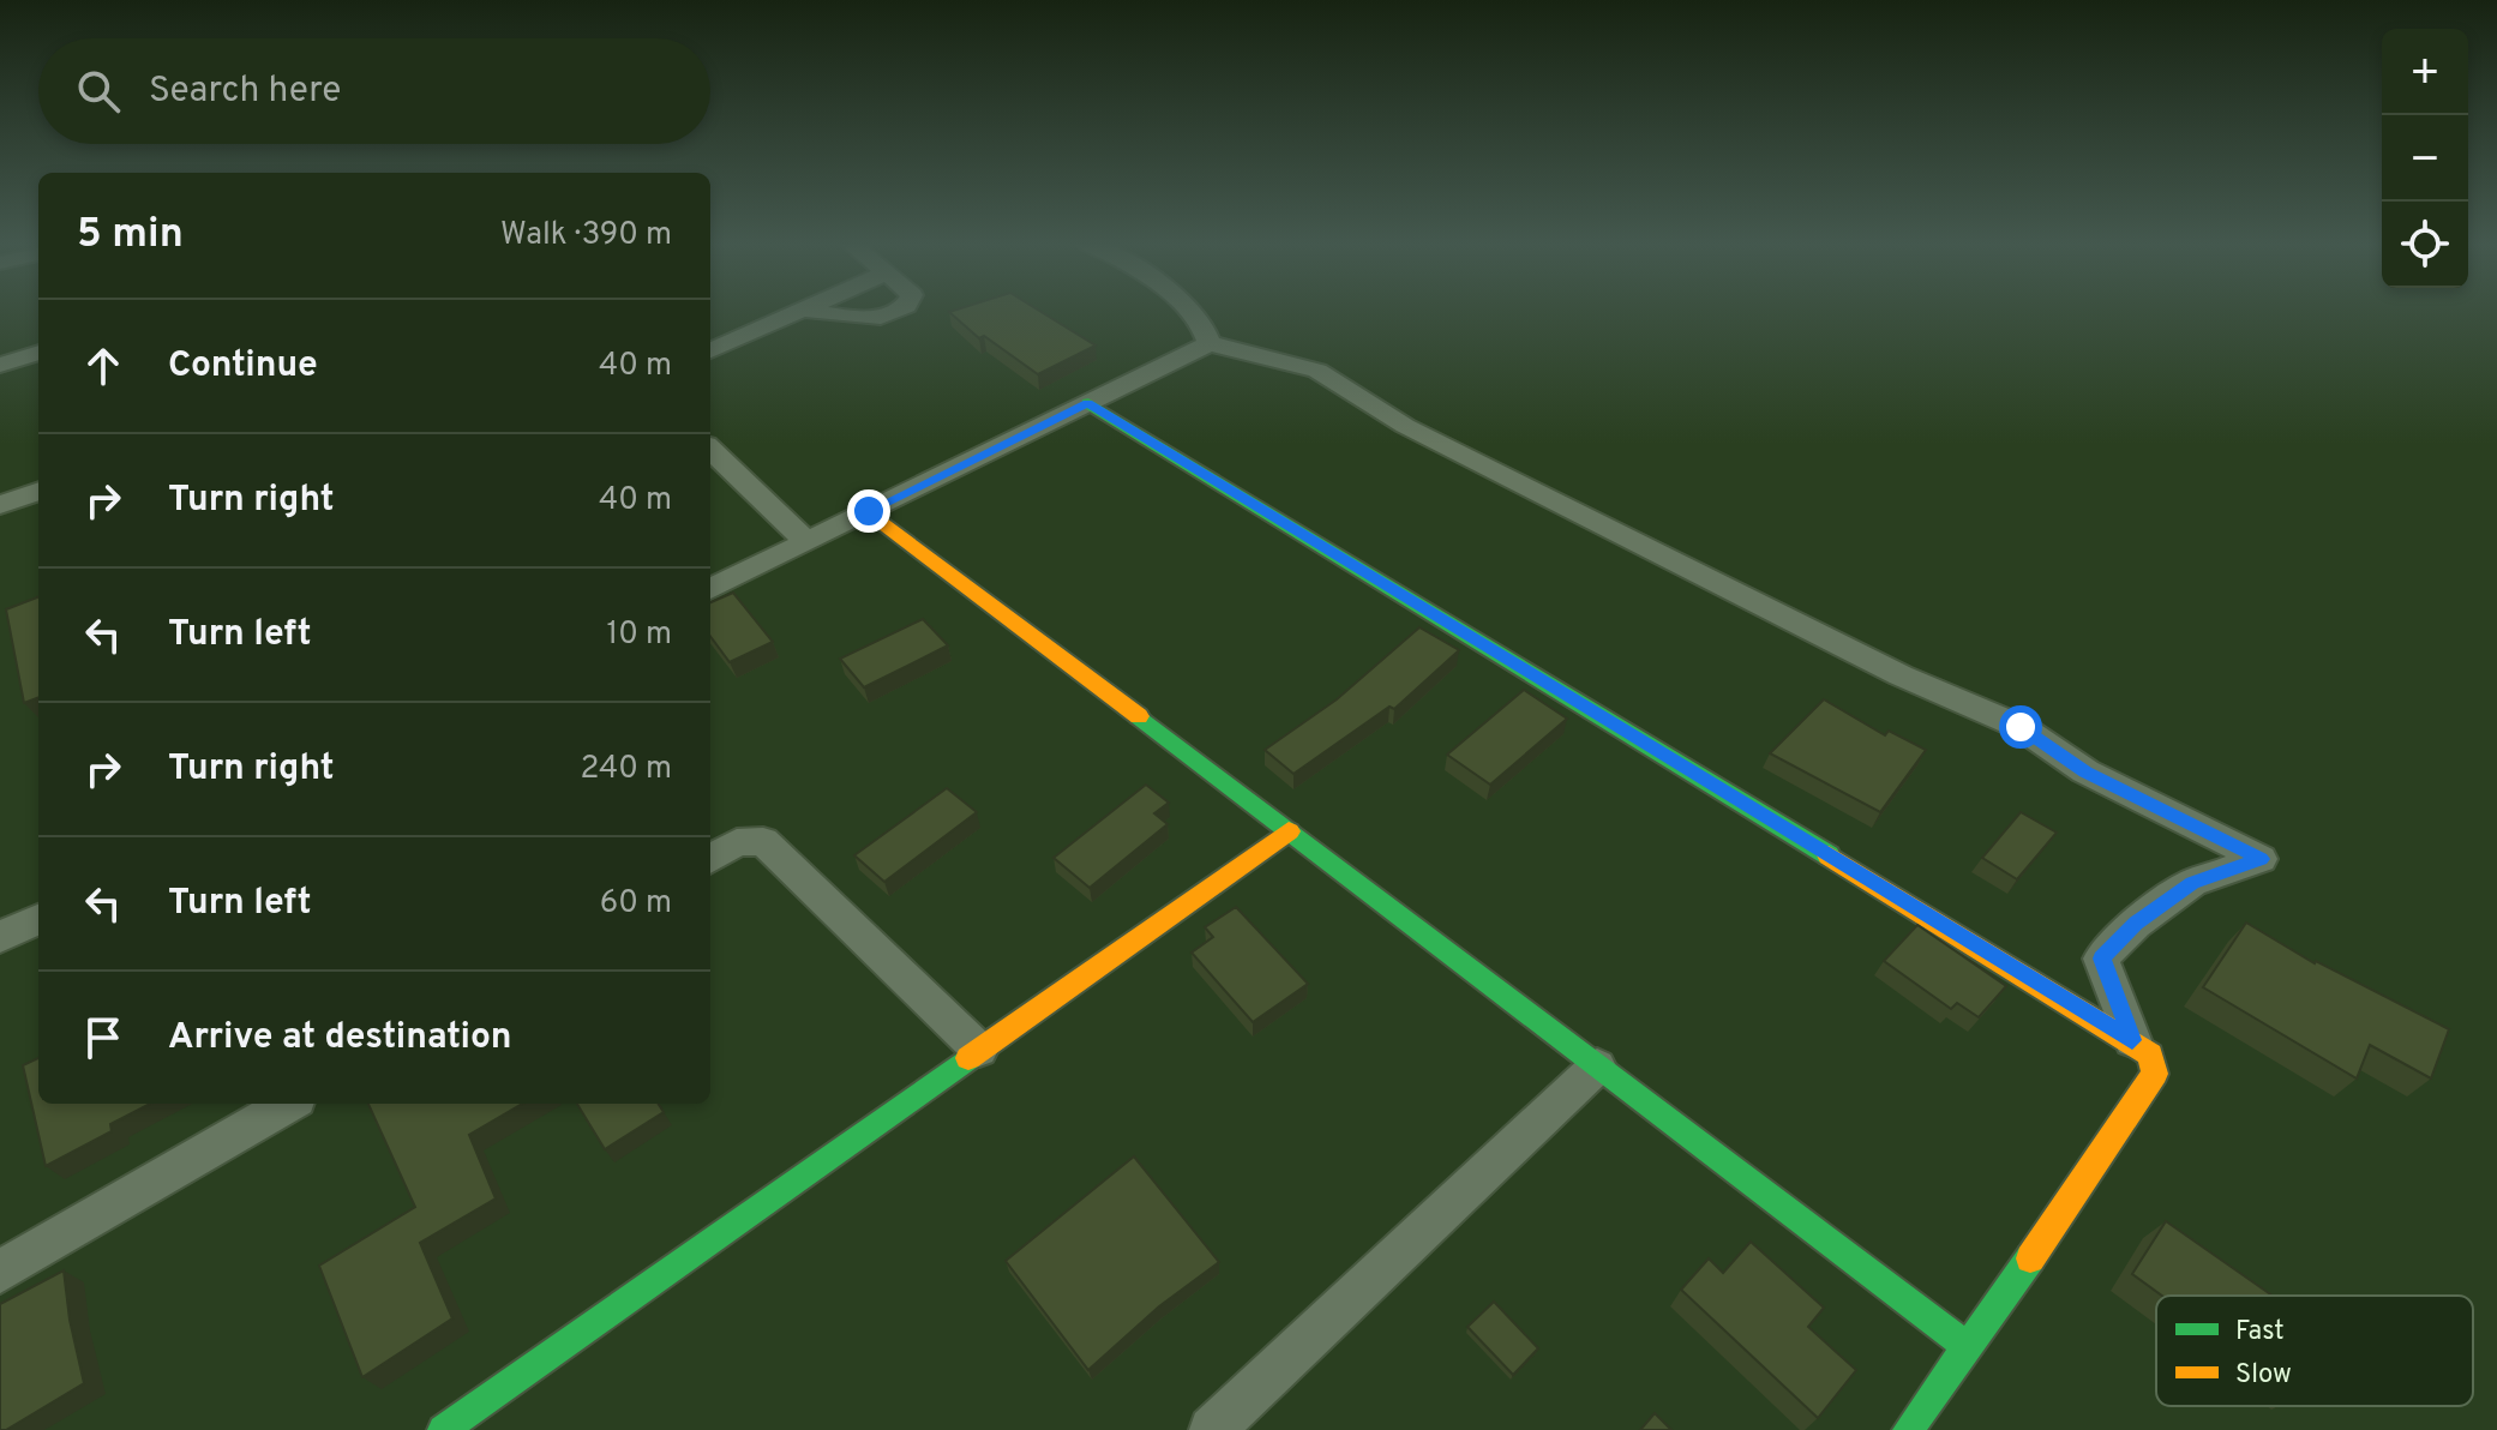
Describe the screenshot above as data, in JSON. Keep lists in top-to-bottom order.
{
  "legend": ["Fast", "Slow"],
  "page": {
    "map_buttons": ["+", "−"],
    "search": "Search here",
    "heading": ["5 min", "Walk · 390 m"],
    "list": [
      ["Continue", "40 m"],
      ["Turn right", "40 m"],
      ["Turn left", "10 m"],
      ["Turn right", "240 m"],
      ["Turn left", "60 m"],
      "Arrive at destination"
    ]
  }
}
